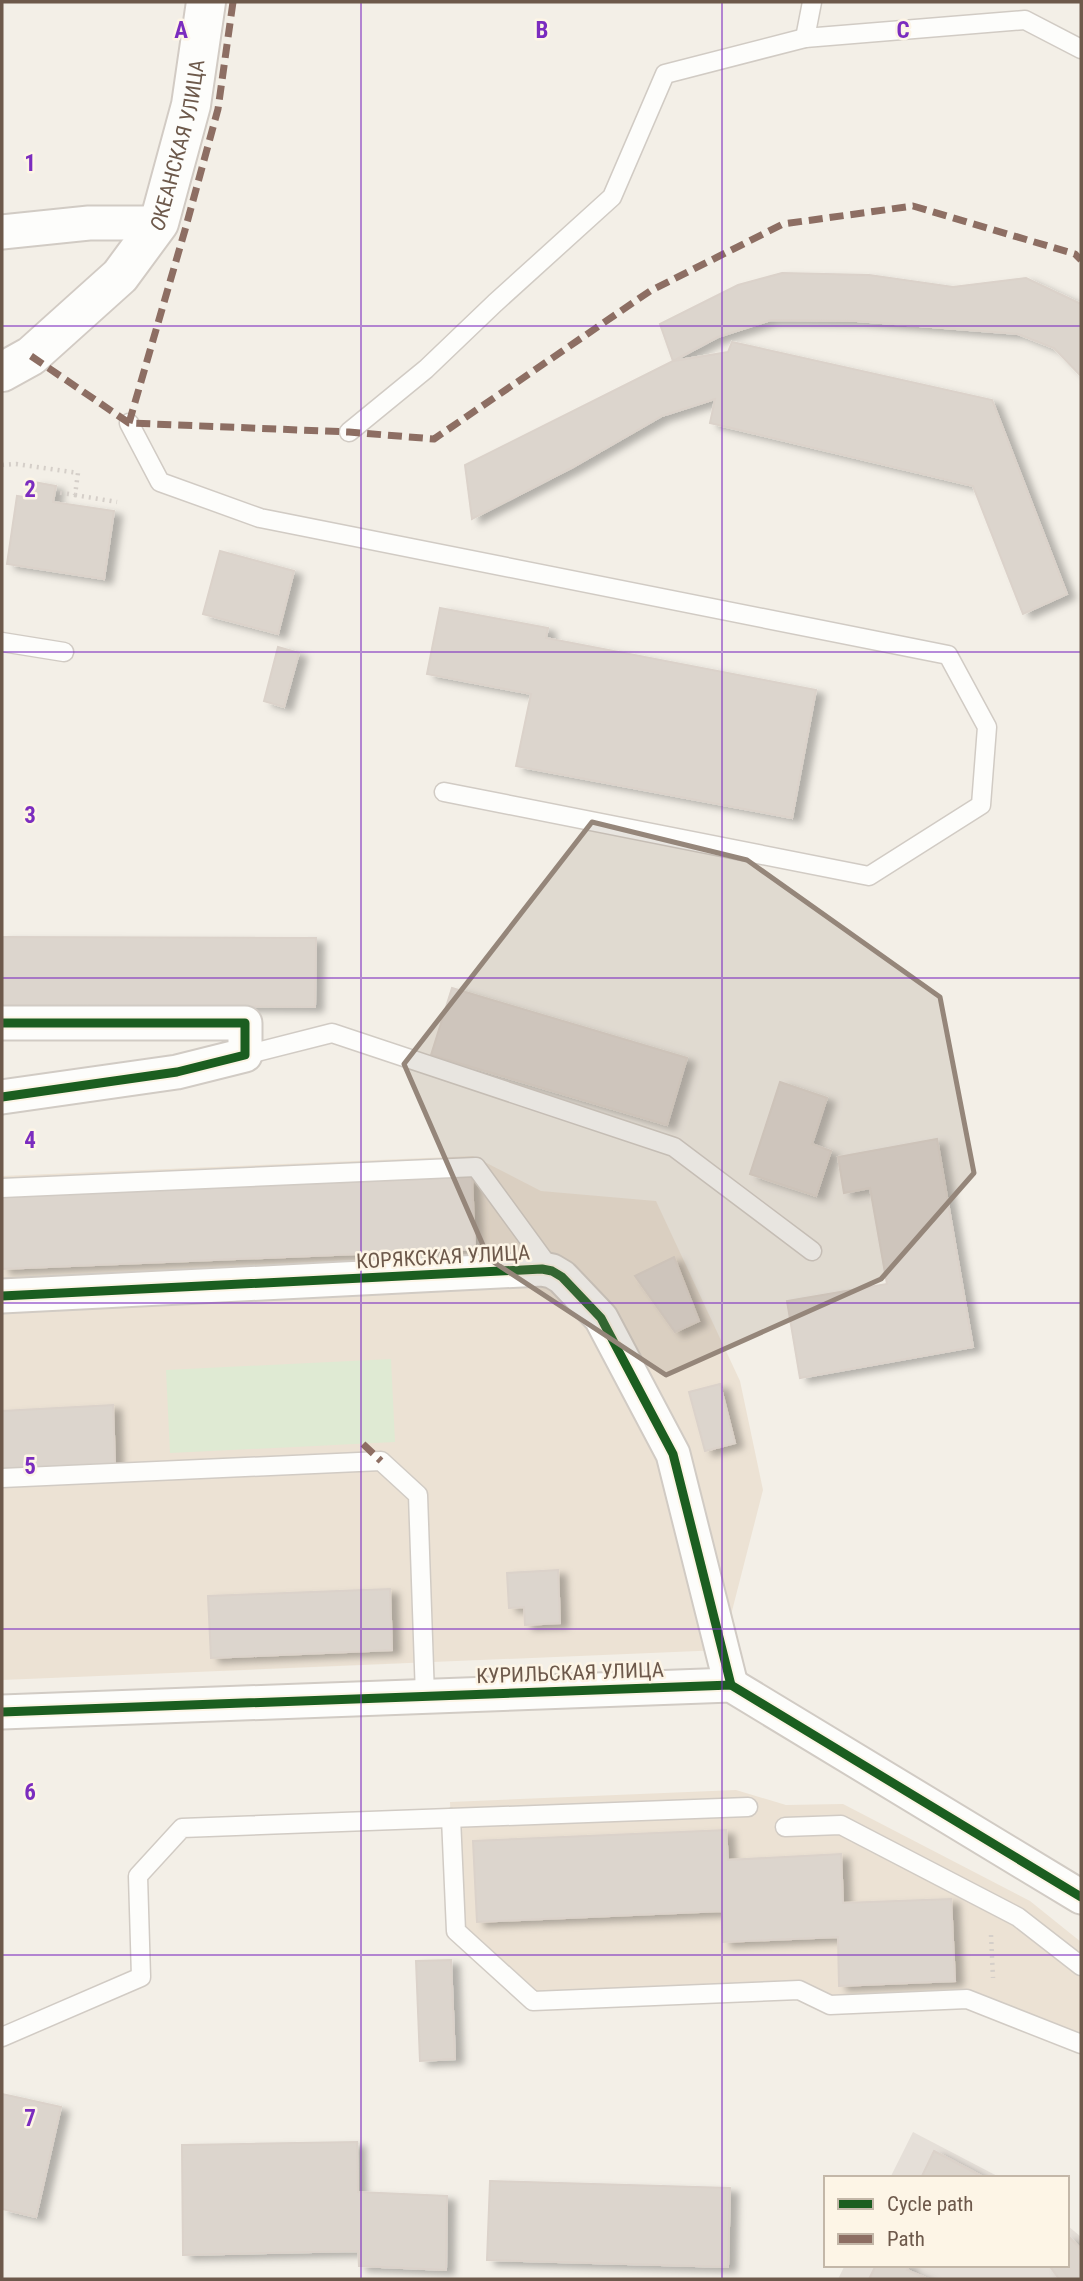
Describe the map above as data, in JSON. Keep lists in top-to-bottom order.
{
  "streets": {
    "main road": ["ОКЕАНСКАЯ УЛИЦА"],
    "street": ["КОРЯКСКАЯ УЛИЦА", "КУРИЛЬСКАЯ УЛИЦА"]
  },
  "crossings": [
    ["КОРЯКСКАЯ УЛИЦА", "КУРИЛЬСКАЯ УЛИЦА"]
  ],
  "legend": ["Cycle path", "Path"],
  "grid": {
    "columns": ["A", "B", "C"],
    "rows": [
      "1",
      "2",
      "3",
      "4",
      "5",
      "6",
      "7"
    ]
  }
}
